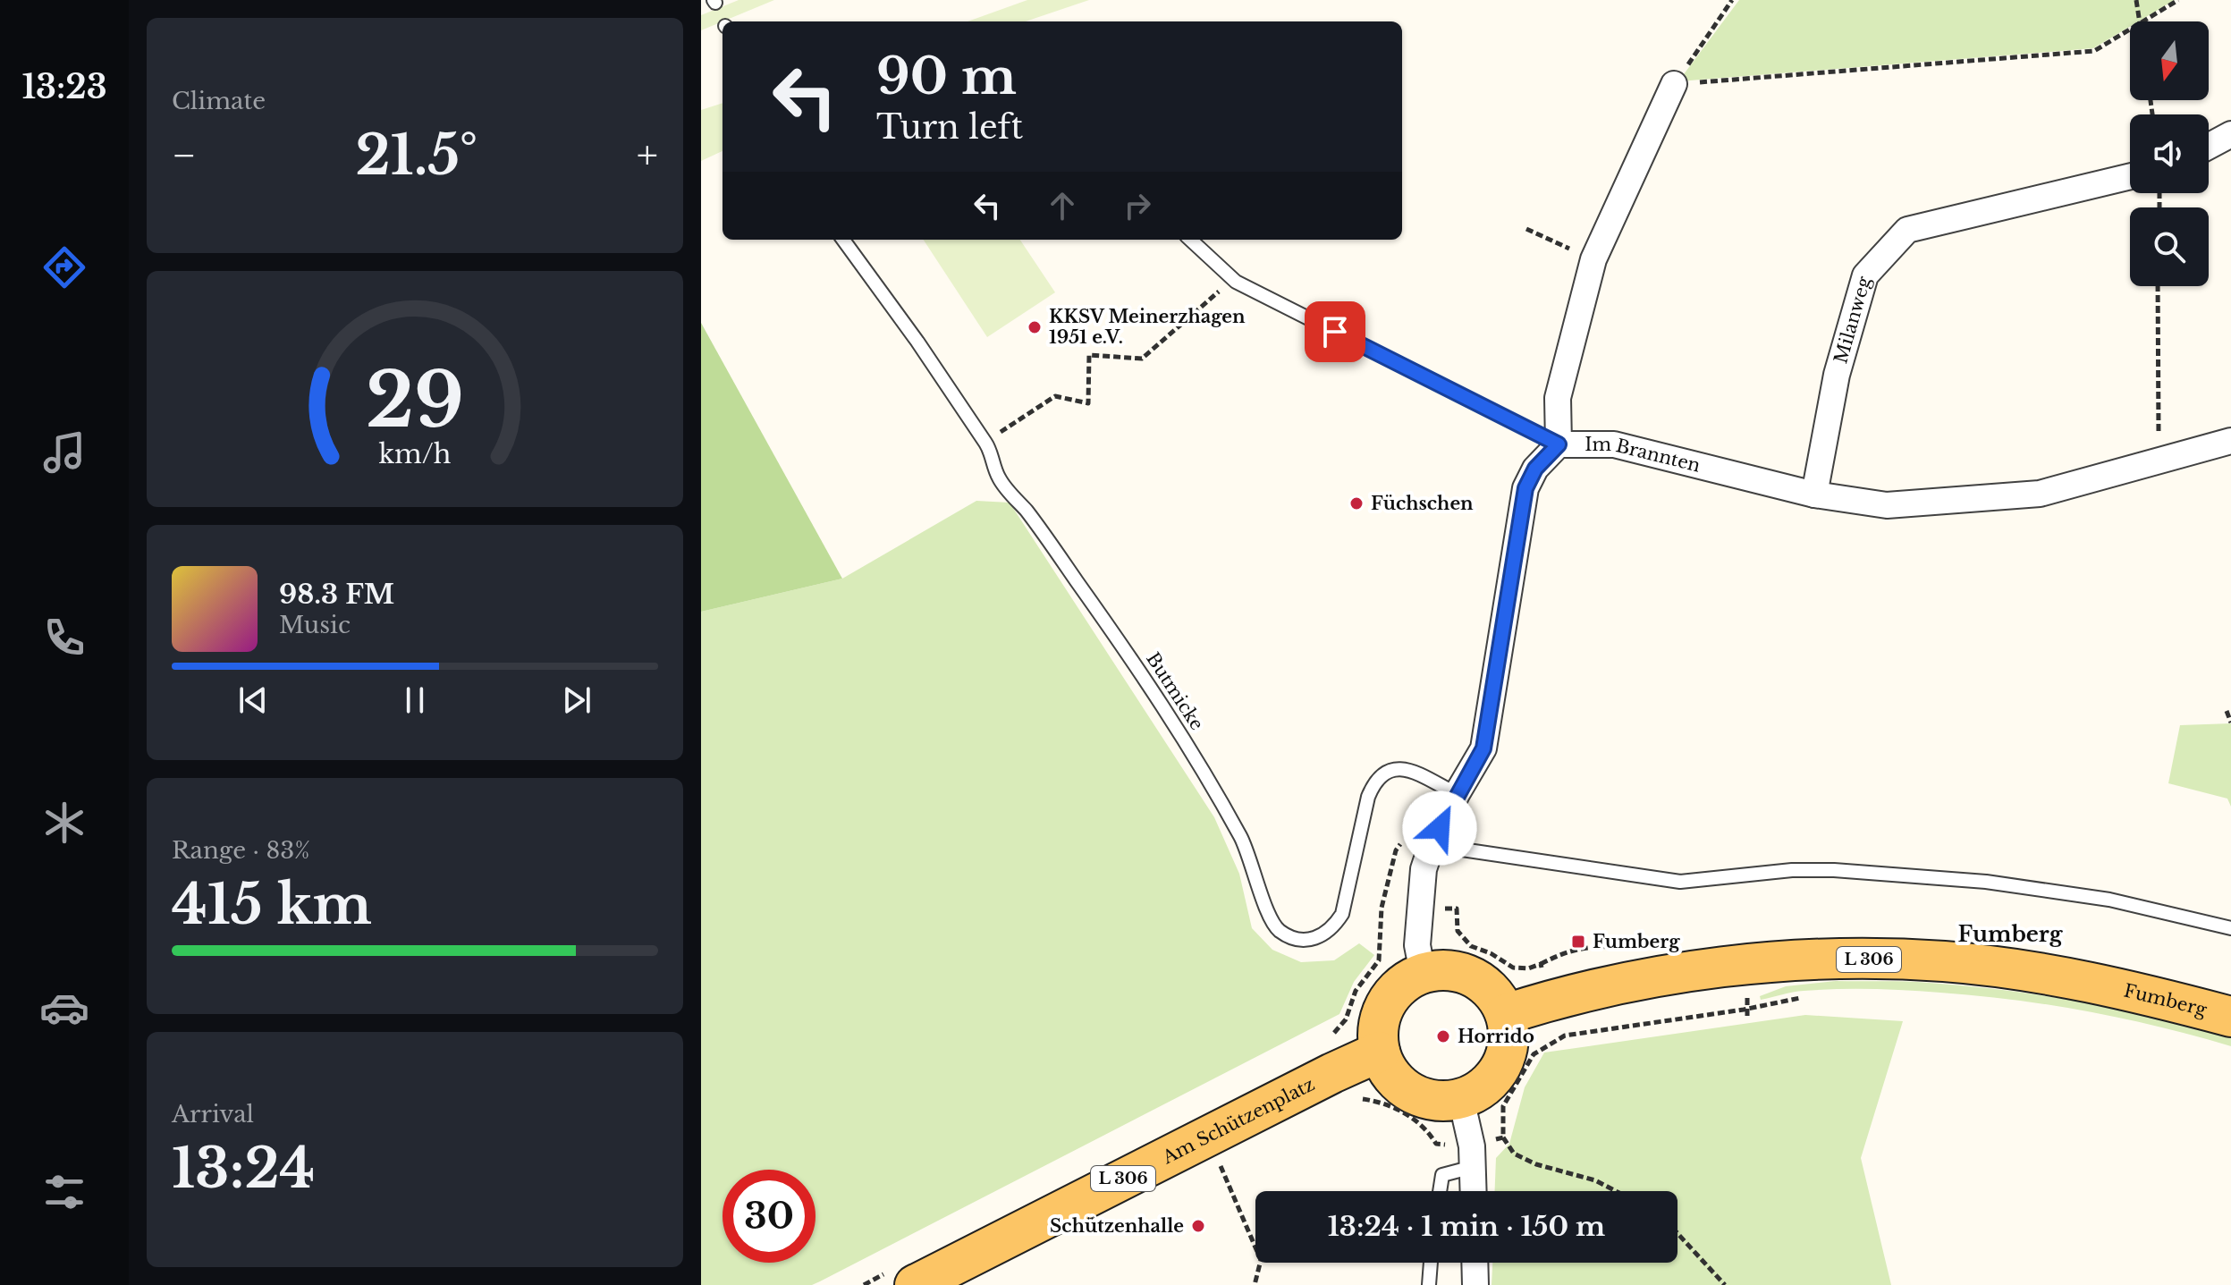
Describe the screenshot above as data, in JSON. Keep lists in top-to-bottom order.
{
  "streets": {
    "main road": ["L 306", "Fumberg", "Am Schützenplatz"],
    "street": ["Milanweg", "Im Brannten"],
    "lane": ["Butmicke"]
  },
  "crossings": [
    ["Milanweg", "Im Brannten"],
    ["Im Brannten", "Butmicke"],
    ["Im Brannten", "L 306"],
    ["Im Brannten", "Fumberg"],
    ["L 306", "Fumberg"],
    ["L 306", "Am Schützenplatz"]
  ],
  "districts": ["Fumberg"],
  "places": {
    "other": [
      "KKSV Meinerzhagen 1951 e.V.",
      "Füchschen",
      "Horrido",
      "Schützenhalle"
    ],
    "transit": ["Fumberg"]
  },
  "north": "bottom",
  "page": {
    "tabs": "13:23",
    "tile": [
      "Climate",
      ["Range · 83%", "415 km"],
      ["Arrival", "13:24"]
    ],
    "turn": ["90 m", "Turn left"],
    "heat": ["−", "21.5°", "+"],
    "song": ["98.3 FM", "Music"],
    "limit": "30",
    "trip": "13:24 · 1 min · 150 m",
    "gauge": ["29", "km/h"]
  }
}
